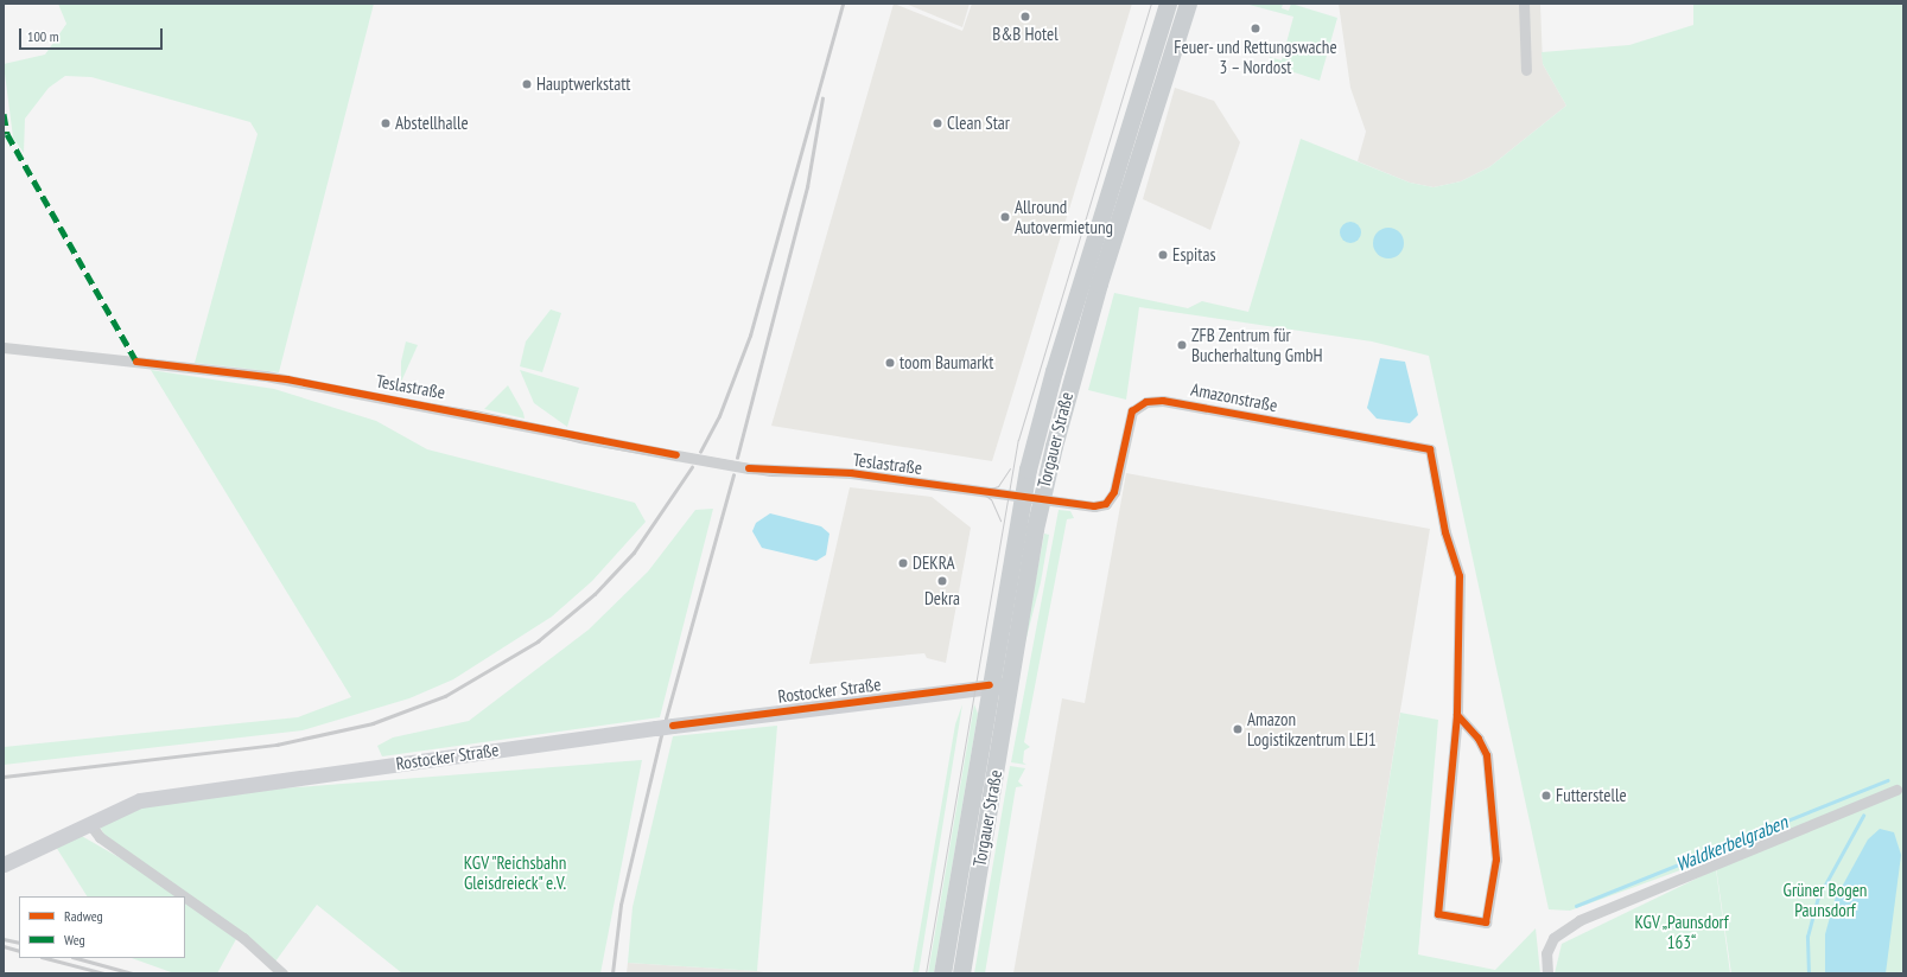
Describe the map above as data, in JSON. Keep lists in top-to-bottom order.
{
  "streets": {
    "main road": ["Torgauer Straße", "Rostocker Straße"],
    "street": ["Teslastraße", "Amazonstraße"]
  },
  "crossings": [
    ["Teslastraße", "Amazonstraße"],
    ["Teslastraße", "Torgauer Straße"],
    ["Amazonstraße", "Torgauer Straße"],
    ["Torgauer Straße", "Rostocker Straße"]
  ],
  "water": ["Waldkerbelgraben"],
  "parks": ["KGV \"Reichsbahn Gleisdreieck\" e.V.", "Grüner Bogen Paunsdorf", "KGV „Paunsdorf 163“"],
  "places": [
    "B&B Hotel",
    "Feuer- und Rettungswache 3 – Nordost",
    "Hauptwerkstatt",
    "Abstellhalle",
    "Clean Star",
    "Allround Autovermietung",
    "Espitas",
    "ZFB Zentrum für Bucherhaltung GmbH",
    "toom Baumarkt",
    "DEKRA",
    "Dekra",
    "Amazon Logistikzentrum LEJ1",
    "Futterstelle"
  ],
  "legend": ["Radweg", "Weg"],
  "scale_bar": "100 m"
}
